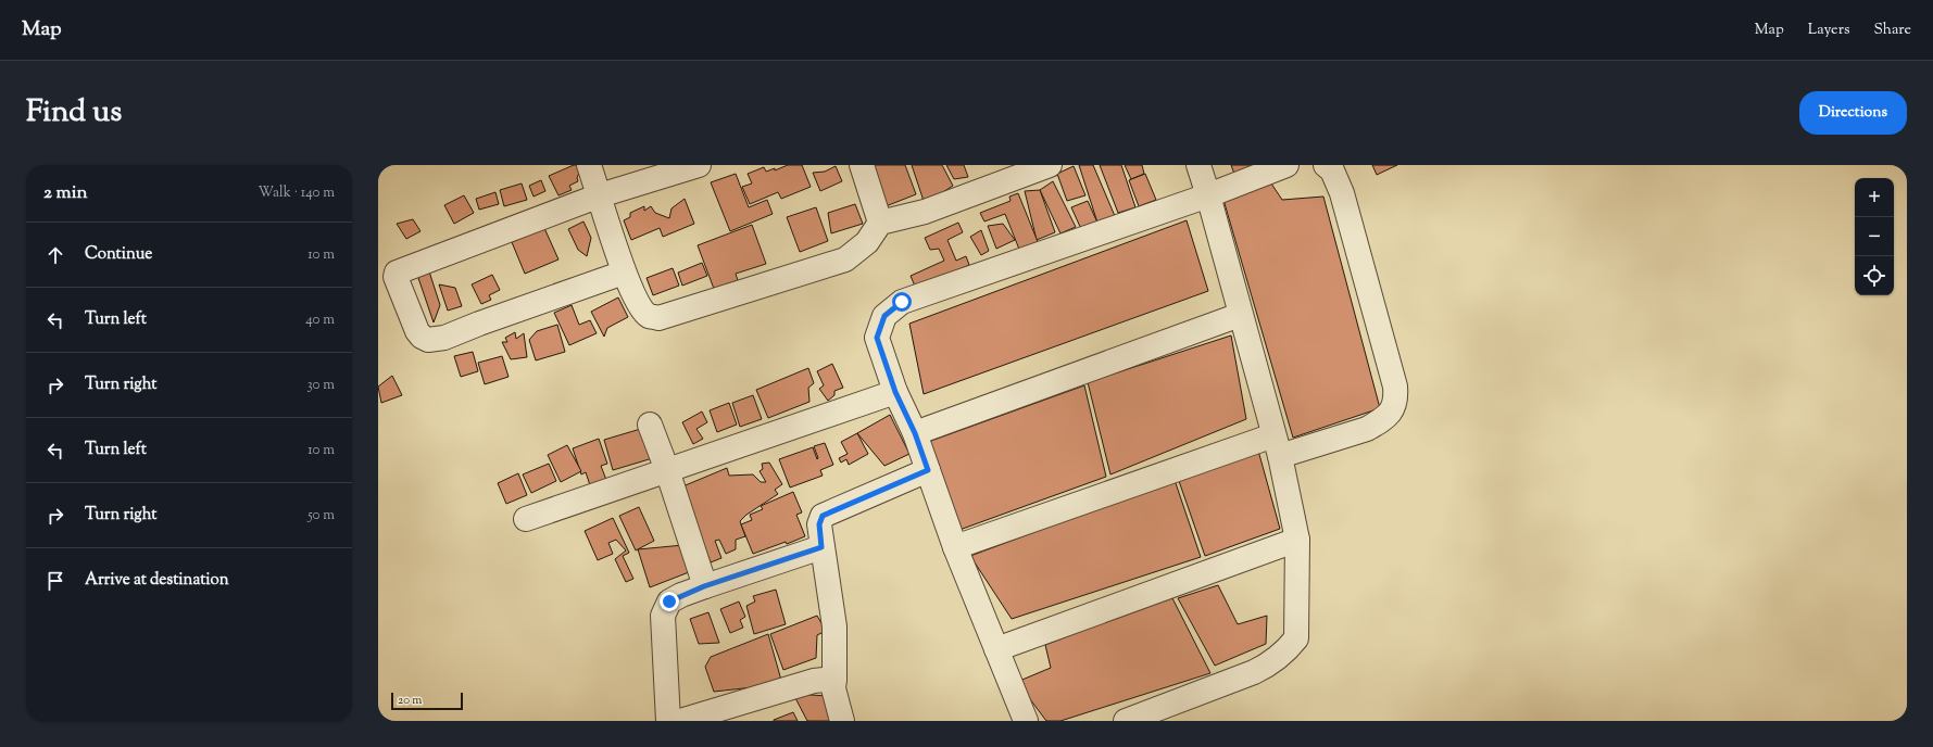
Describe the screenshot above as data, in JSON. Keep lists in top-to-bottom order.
{
  "scale_bar": "20 m",
  "page": {
    "header": "Map",
    "nav": ["Map", "Layers", "Share"],
    "title": "Find us",
    "buttons": "Directions",
    "heading": ["2 min", "Walk · 140 m"],
    "map_buttons": ["+", "−"],
    "list": [
      ["Continue", "10 m"],
      ["Turn left", "40 m"],
      ["Turn right", "30 m"],
      ["Turn left", "10 m"],
      ["Turn right", "50 m"],
      "Arrive at destination"
    ],
    "scale": "20 m"
  }
}
